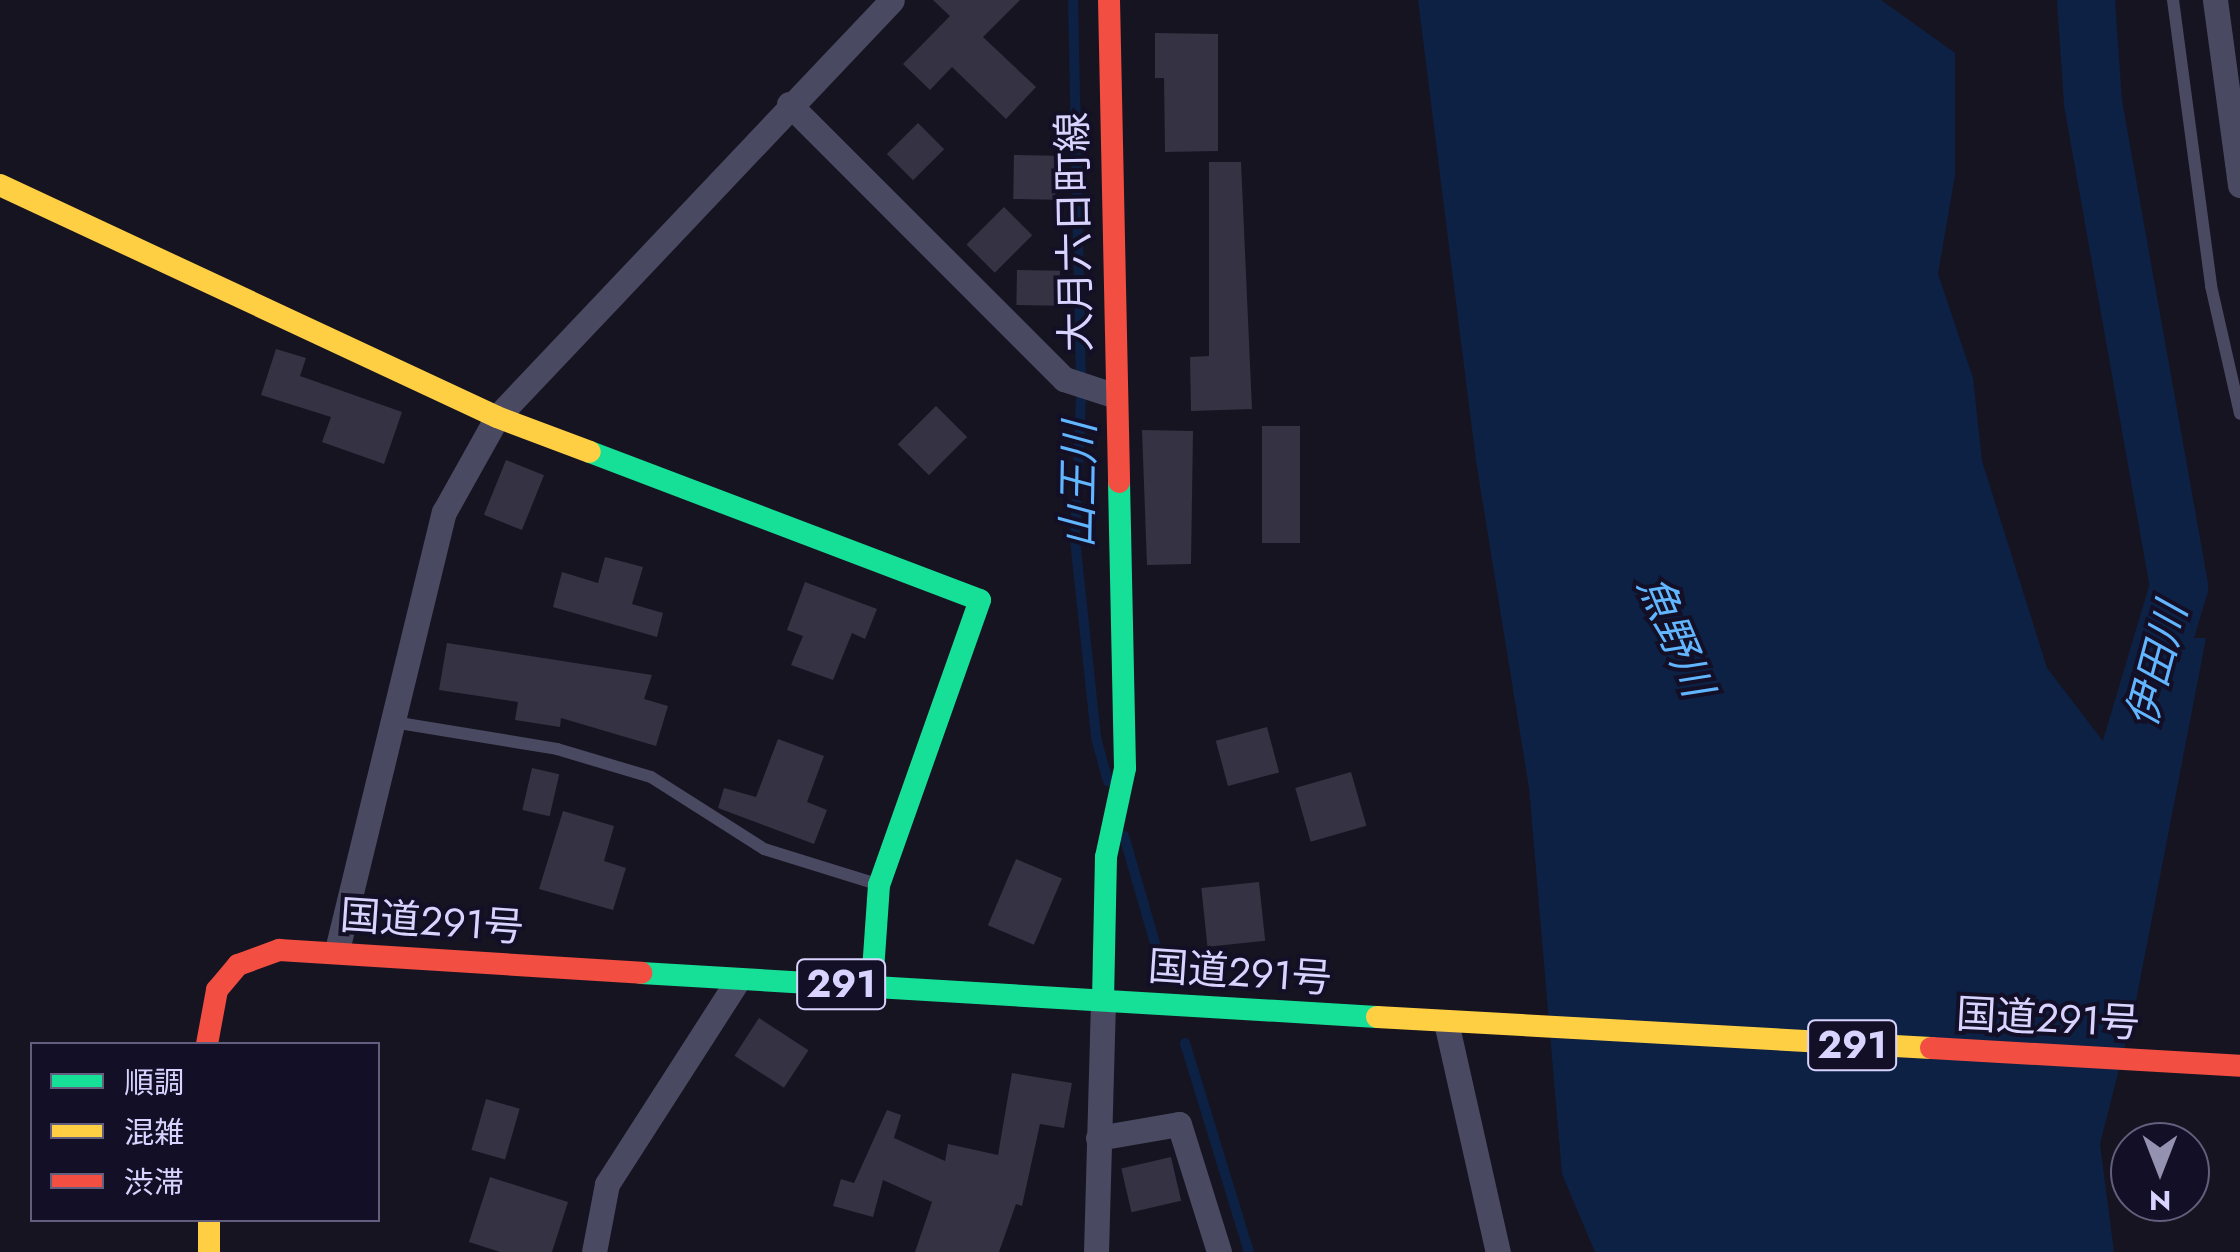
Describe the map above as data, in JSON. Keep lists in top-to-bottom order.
{
  "streets": {
    "main road": ["大月六日町線", "国道291号", "291"]
  },
  "crossings": [
    ["大月六日町線", "国道291号"]
  ],
  "water": ["山王川", "魚野川", "伊田川"],
  "legend": ["順調", "混雑", "渋滞"],
  "north": "bottom"
}
